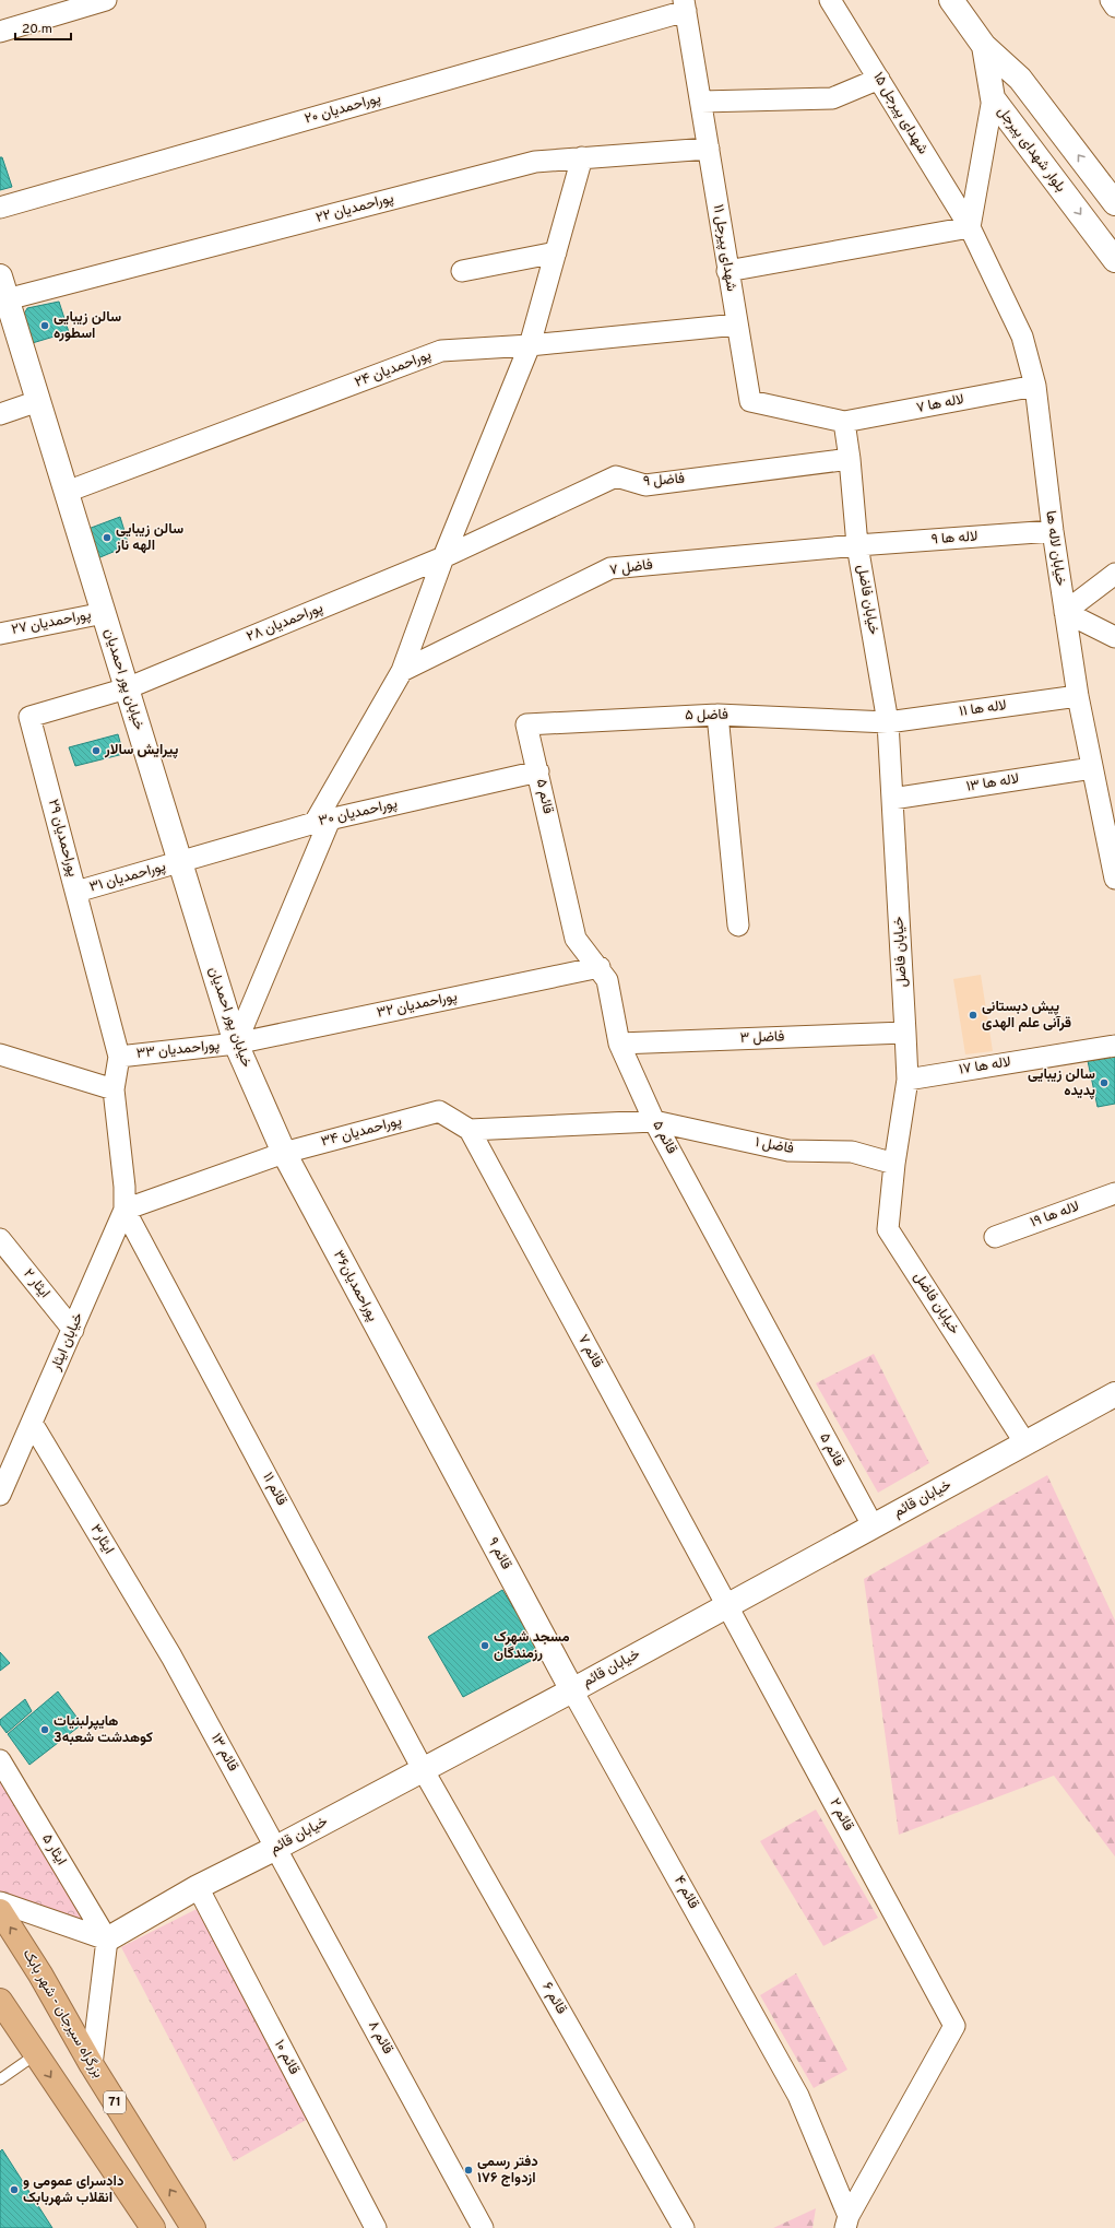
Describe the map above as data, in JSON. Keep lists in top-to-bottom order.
{
  "streets": {
    "highway": ["بزرگراه سیرجان - شهر بابک", "71"],
    "street": [
      "پوراحمدیان ۲۰",
      "شهدای پیرجل ۱۵",
      "بلوار شهدای پیرجل",
      "پوراحمدیان ۲۲",
      "شهدای پیرجل ۱۱",
      "پوراحمدیان ۲۴",
      "لاله ها ۷",
      "فاضل ۹",
      "لاله ها ۹",
      "خیابان لاله ها",
      "فاضل ۷",
      "خیابان فاضل",
      "پوراحمدیان ۲۷",
      "پوراحمدیان ۲۸",
      "خیابان پور احمدیان",
      "لاله ها ۱۱",
      "فاضل ۵",
      "لاله ها ۱۳",
      "قائم ۵",
      "پوراحمدیان ۳۰",
      "پوراحمدیان ۲۹",
      "پوراحمدیان ۳۱",
      "پوراحمدیان ۳۲",
      "فاضل ۳",
      "پوراحمدیان ۳۳",
      "لاله ها ۱۷",
      "پوراحمدیان ۳۴",
      "فاضل ۱",
      "لاله ها ۱۹",
      "ایثار ۲",
      "پوراحمدیان۳۶",
      "خیابان ایثار",
      "قائم ۷",
      "قائم ۱۱",
      "خیابان قائم",
      "ایثار۳",
      "قائم ۹",
      "قائم ۱۳",
      "قائم ۲",
      "ایثار ۵",
      "قائم ۴",
      "قائم ۶",
      "قائم ۸",
      "قائم ۱۰"
    ]
  },
  "crossings": [
    ["پوراحمدیان ۲۰", "شهدای پیرجل ۱۱"],
    ["شهدای پیرجل ۱۵", "خیابان لاله ها"],
    ["پوراحمدیان ۲۲", "شهدای پیرجل ۱۱"],
    ["پوراحمدیان ۲۲", "خیابان پور احمدیان"],
    ["شهدای پیرجل ۱۱", "پوراحمدیان ۲۴"],
    ["شهدای پیرجل ۱۱", "لاله ها ۷"],
    ["شهدای پیرجل ۱۱", "خیابان فاضل"],
    ["پوراحمدیان ۲۴", "خیابان پور احمدیان"],
    ["لاله ها ۷", "خیابان لاله ها"],
    ["لاله ها ۷", "خیابان فاضل"],
    ["فاضل ۹", "خیابان فاضل"],
    ["فاضل ۹", "پوراحمدیان ۲۸"],
    ["لاله ها ۹", "خیابان لاله ها"],
    ["لاله ها ۹", "فاضل ۷"],
    ["لاله ها ۹", "خیابان فاضل"],
    ["خیابان لاله ها", "لاله ها ۱۱"],
    ["خیابان لاله ها", "لاله ها ۱۳"],
    ["فاضل ۷", "خیابان فاضل"],
    ["خیابان فاضل", "لاله ها ۱۱"],
    ["خیابان فاضل", "فاضل ۵"],
    ["خیابان فاضل", "لاله ها ۱۳"],
    ["خیابان فاضل", "فاضل ۳"],
    ["خیابان فاضل", "لاله ها ۱۷"],
    ["خیابان فاضل", "فاضل ۱"],
    ["خیابان فاضل", "خیابان قائم"],
    ["پوراحمدیان ۲۷", "خیابان پور احمدیان"],
    ["پوراحمدیان ۲۸", "خیابان پور احمدیان"],
    ["پوراحمدیان ۲۸", "پوراحمدیان ۲۹"],
    ["خیابان پور احمدیان", "پوراحمدیان ۳۰"],
    ["خیابان پور احمدیان", "پوراحمدیان ۲۹"],
    ["خیابان پور احمدیان", "پوراحمدیان ۳۱"],
    ["خیابان پور احمدیان", "پوراحمدیان ۳۲"],
    ["خیابان پور احمدیان", "پوراحمدیان ۳۳"],
    ["خیابان پور احمدیان", "پوراحمدیان ۳۴"],
    ["خیابان پور احمدیان", "پوراحمدیان۳۶"],
    ["لاله ها ۱۱", "فاضل ۵"],
    ["فاضل ۵", "قائم ۵"],
    ["قائم ۵", "پوراحمدیان ۳۰"],
    ["قائم ۵", "پوراحمدیان ۳۲"],
    ["قائم ۵", "فاضل ۳"],
    ["قائم ۵", "فاضل ۱"],
    ["قائم ۵", "خیابان قائم"],
    ["پوراحمدیان ۳۰", "پوراحمدیان ۳۱"],
    ["پوراحمدیان ۲۹", "پوراحمدیان ۳۱"],
    ["پوراحمدیان ۲۹", "پوراحمدیان ۳۳"],
    ["پوراحمدیان ۲۹", "خیابان ایثار"],
    ["پوراحمدیان ۳۲", "پوراحمدیان ۳۳"],
    ["پوراحمدیان ۳۳", "خیابان ایثار"],
    ["پوراحمدیان ۳۴", "فاضل ۱"],
    ["پوراحمدیان ۳۴", "پوراحمدیان۳۶"],
    ["پوراحمدیان ۳۴", "خیابان ایثار"],
    ["پوراحمدیان ۳۴", "قائم ۷"],
    ["پوراحمدیان ۳۴", "قائم ۱۱"],
    ["فاضل ۱", "قائم ۷"],
    ["ایثار ۲", "خیابان ایثار"],
    ["پوراحمدیان۳۶", "قائم ۹"],
    ["خیابان ایثار", "قائم ۱۱"],
    ["خیابان ایثار", "ایثار۳"],
    ["قائم ۷", "خیابان قائم"],
    ["قائم ۷", "قائم ۲"],
    ["قائم ۱۱", "خیابان قائم"],
    ["قائم ۱۱", "قائم ۶"],
    ["خیابان قائم", "قائم ۹"],
    ["خیابان قائم", "قائم ۱۳"],
    ["خیابان قائم", "قائم ۲"],
    ["خیابان قائم", "ایثار ۵"],
    ["خیابان قائم", "قائم ۴"],
    ["خیابان قائم", "قائم ۶"],
    ["خیابان قائم", "قائم ۸"],
    ["خیابان قائم", "قائم ۱۰"],
    ["ایثار۳", "قائم ۱۳"],
    ["قائم ۹", "قائم ۴"],
    ["قائم ۱۳", "قائم ۸"],
    ["قائم ۲", "قائم ۴"]
  ],
  "places": [
    "سالن زیبایی اسطوره",
    "سالن زیبایی الهه ناز",
    "پیرایش سالار",
    "پیش دبستانی قرآنی علم الهدی",
    "سالن زیبایی پدیده",
    "مسجد شهرک رزمندگان",
    "هایپرلبنیات کوهدشت شعبه3",
    "دفتر رسمی ازدواج ۱۷۶",
    "دادسرای عمومی و انقلاب شهربابک"
  ],
  "scale_bar": "20 m"
}
